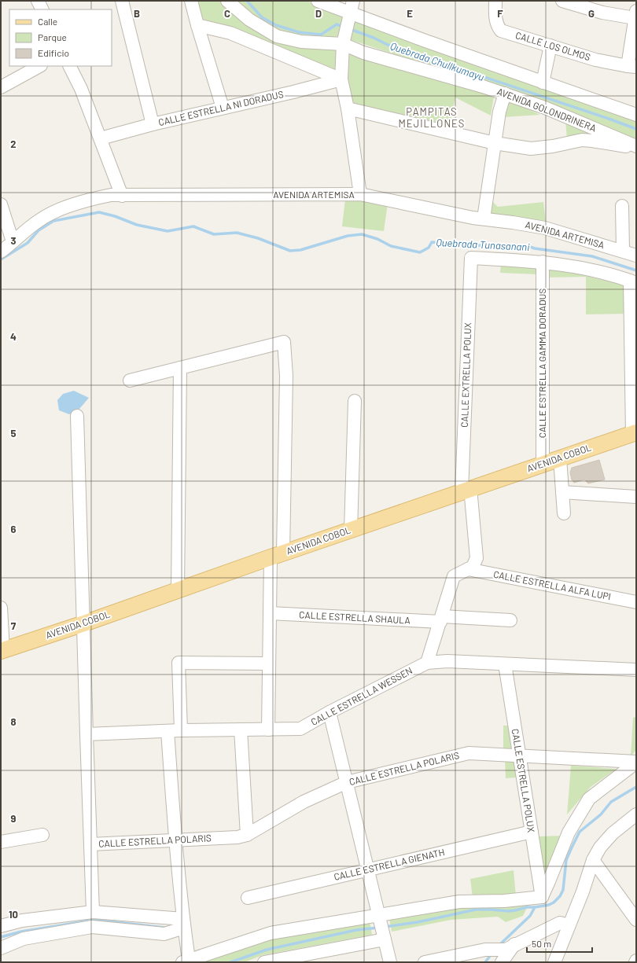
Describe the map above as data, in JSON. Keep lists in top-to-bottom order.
{
  "streets": {
    "main road": ["AVENIDA COBOL"],
    "street": [
      "CALLE LOS OLMOS",
      "CALLE ESTRELLA NI DORADUS",
      "AVENIDA GOLONDRINERA",
      "AVENIDA ARTEMISA",
      "CALLE ESTRELLA GAMMA DORADUS",
      "CALLE EXTRELLA POLUX",
      "CALLE ESTRELLA ALFA LUPI",
      "CALLE ESTRELLA SHAULA",
      "CALLE ESTRELLA WESSEN",
      "CALLE ESTRELLA POLARIS",
      "CALLE ESTRELLA POLUX",
      "CALLE ESTRELLA GIENATH"
    ]
  },
  "crossings": [
    ["CALLE ESTRELLA GAMMA DORADUS", "CALLE EXTRELLA POLUX"],
    ["CALLE ESTRELLA GAMMA DORADUS", "AVENIDA COBOL"],
    ["CALLE EXTRELLA POLUX", "AVENIDA COBOL"],
    ["CALLE EXTRELLA POLUX", "CALLE ESTRELLA ALFA LUPI"],
    ["CALLE ESTRELLA WESSEN", "CALLE ESTRELLA POLUX"],
    ["CALLE ESTRELLA POLARIS", "CALLE ESTRELLA POLUX"],
    ["CALLE ESTRELLA POLUX", "CALLE ESTRELLA GIENATH"]
  ],
  "districts": ["PAMPITAS MEJILLONES"],
  "water": ["Quebrada Chullkumayu", "Quebrada Tunasanani"],
  "legend": ["Calle", "Parque", "Edificio"],
  "scale_bar": "50 m",
  "grid": {
    "columns": [
      "B",
      "C",
      "D",
      "E",
      "F",
      "G"
    ],
    "rows": [
      "2",
      "3",
      "4",
      "5",
      "6",
      "7",
      "8",
      "9",
      "10"
    ]
  }
}
